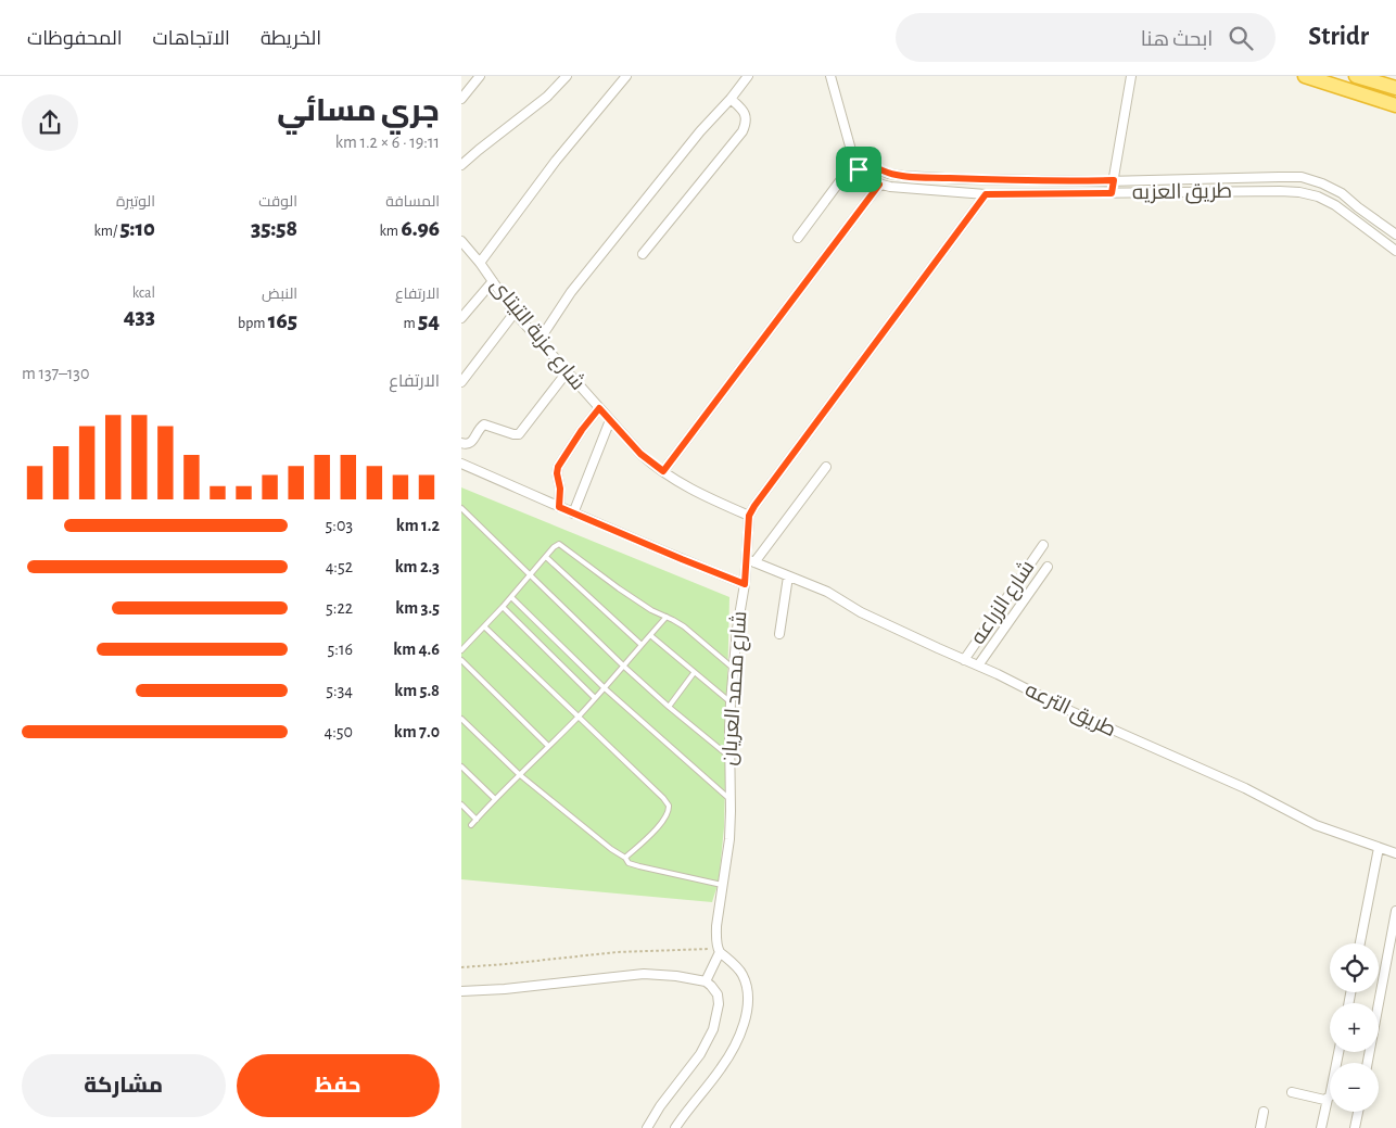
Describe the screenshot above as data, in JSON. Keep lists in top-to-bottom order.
{
  "streets": {
    "street": [
      "طريق العزيه",
      "شارع عزبة التيتاى",
      "شارع الزراعه",
      "شارع محمد العريان",
      "طريق الترعه"
    ]
  },
  "crossings": [
    ["شارع عزبة التيتاى", "شارع محمد العريان"],
    ["شارع الزراعه", "طريق الترعه"],
    ["شارع محمد العريان", "طريق الترعه"]
  ],
  "page": {
    "header": "Stridr",
    "search": "ابحث هنا",
    "nav": ["الخريطة", "الاتجاهات", "المحفوظات"],
    "heading": ["جري مسائي", "19:11 · 6 × 1.2 km"],
    "stats": [
      ["المسافة", "6.96 km"],
      ["الوقت", "35:58"],
      ["الوتيرة", "5:10 /km"],
      ["الارتفاع", "54 m"],
      ["النبض", "165 bpm"],
      ["kcal", "433"]
    ],
    "chart": ["الارتفاع", "130–137 m"],
    "list": [
      {
        "name": "1.2 km",
        "note": "5:03"
      },
      {
        "name": "2.3 km",
        "note": "4:52"
      },
      {
        "name": "3.5 km",
        "note": "5:22"
      },
      {
        "name": "4.6 km",
        "note": "5:16"
      },
      {
        "name": "5.8 km",
        "note": "5:34"
      },
      {
        "name": "7.0 km",
        "note": "4:50"
      }
    ],
    "map_buttons": ["+", "−"],
    "buttons": ["حفظ", "مشاركة"]
  }
}
